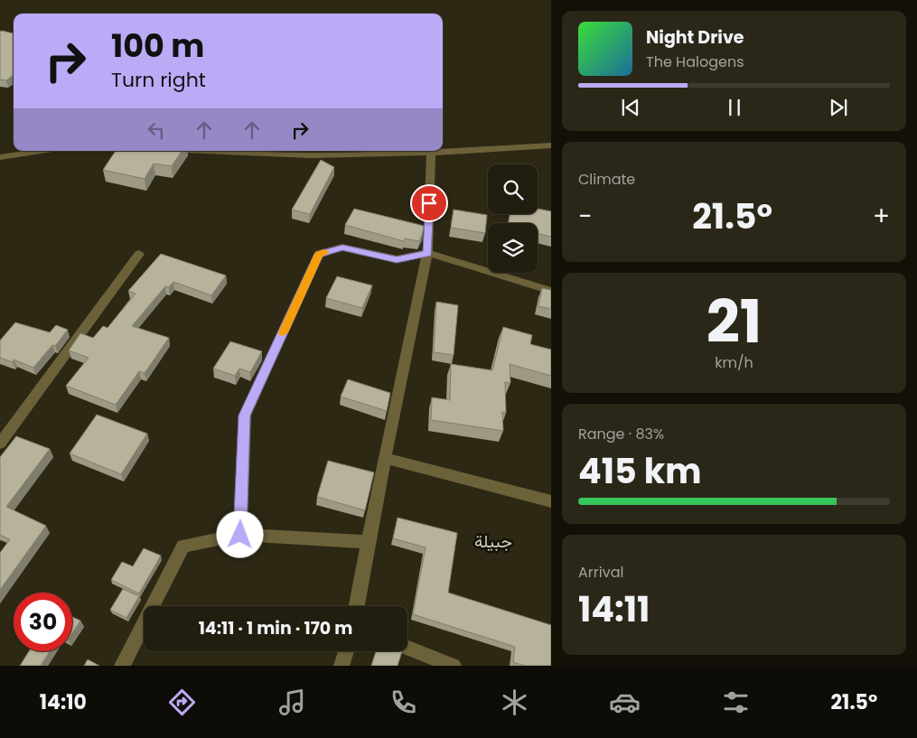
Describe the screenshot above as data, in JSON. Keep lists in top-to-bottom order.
{
  "districts": ["جبيلة"],
  "page": {
    "turn": ["100 m", "Turn right"],
    "song": ["Night Drive", "The Halogens"],
    "tile": [
      "Climate",
      ["21", "km/h"],
      ["Range · 83%", "415 km"],
      ["Arrival", "14:11"]
    ],
    "heat": ["−", "21.5°", "+"],
    "limit": "30",
    "trip": "14:11 · 1 min · 170 m",
    "tabs": ["14:10", "21.5°"]
  }
}
